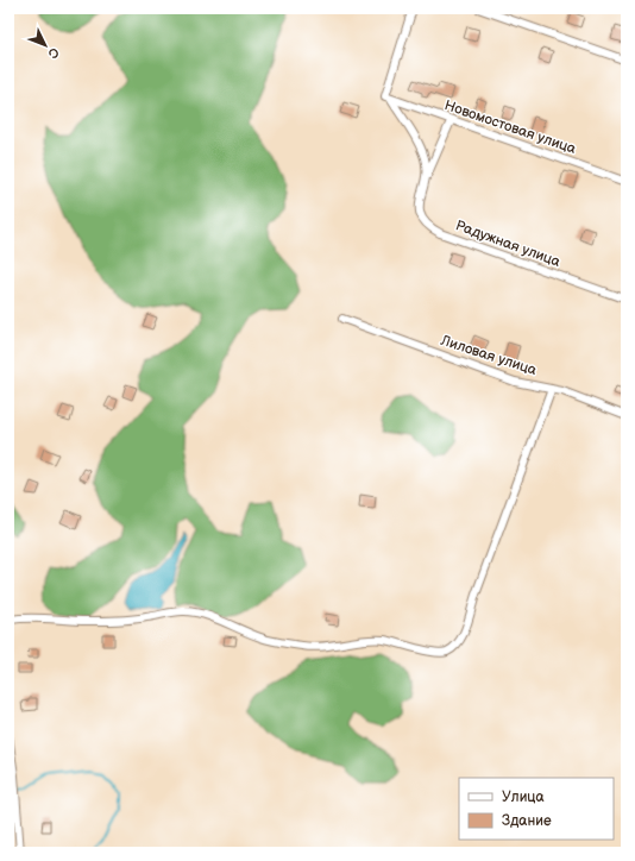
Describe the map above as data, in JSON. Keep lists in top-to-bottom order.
{
  "streets": {
    "street": ["Новомостовая улица", "Радужная улица", "Лиловая улица"]
  },
  "legend": ["Улица", "Здание"],
  "north": "bottom right"
}
